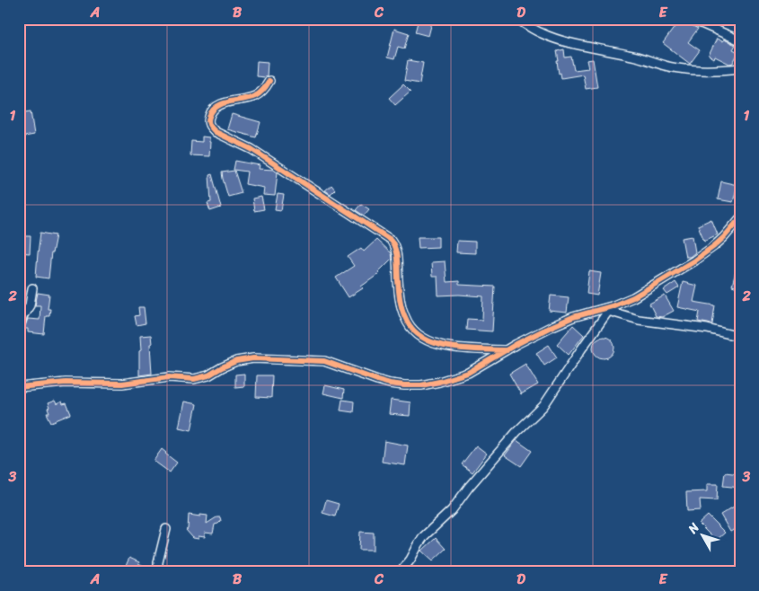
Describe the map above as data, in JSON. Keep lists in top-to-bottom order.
{
  "north": "top left",
  "grid": {
    "columns": [
      "A",
      "B",
      "C",
      "D",
      "E"
    ],
    "rows": ["1", "2", "3"]
  }
}
